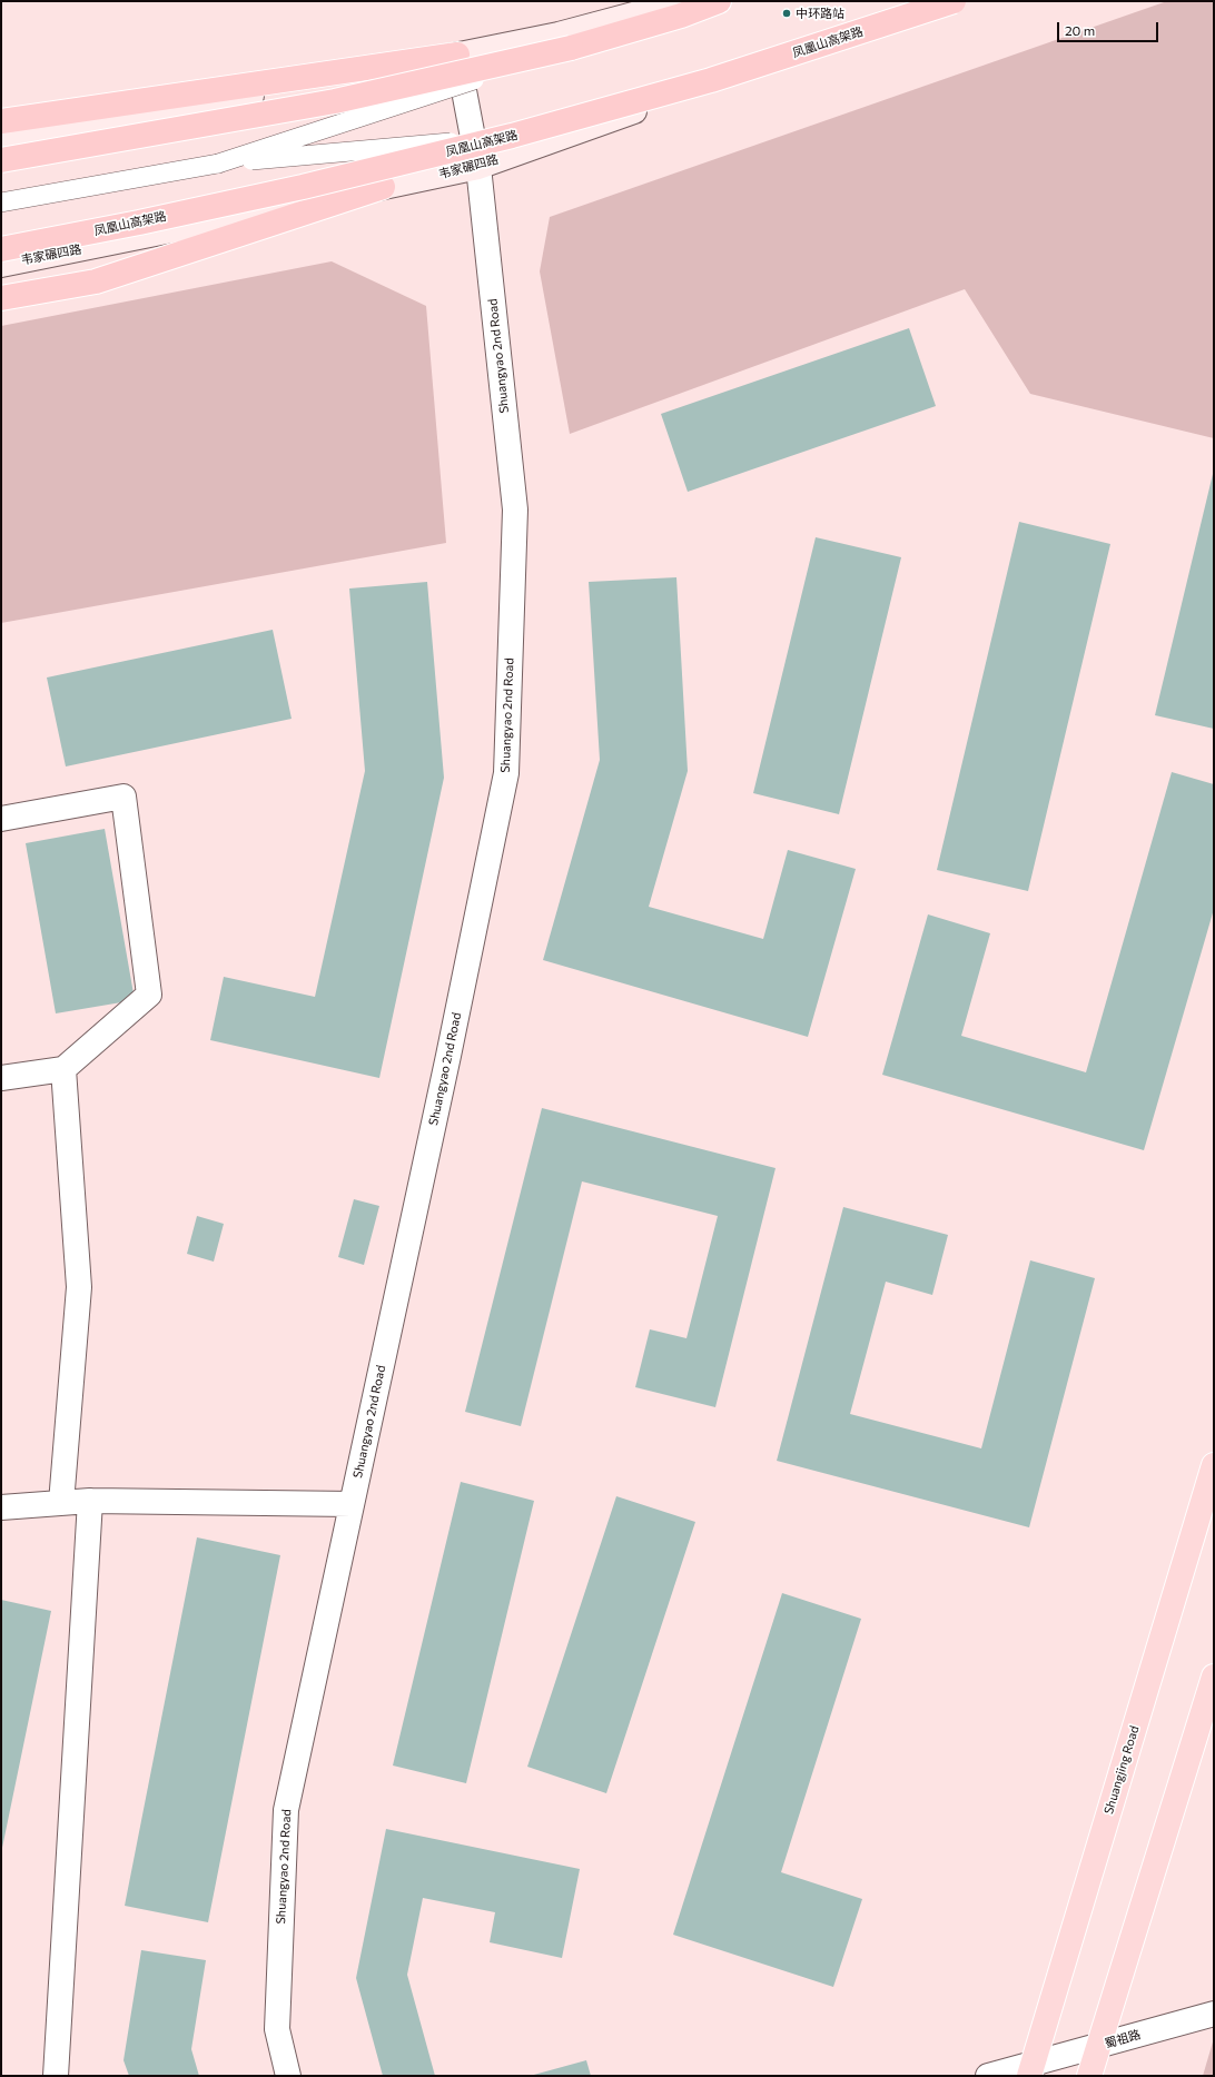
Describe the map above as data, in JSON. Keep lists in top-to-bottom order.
{
  "streets": {
    "highway": ["凤凰山高架路"],
    "main road": ["韦家碾四路", "Shuangjing Road"],
    "street": ["Shuangyao 2nd Road", "蜀祖路"]
  },
  "crossings": [
    ["韦家碾四路", "Shuangyao 2nd Road"],
    ["Shuangjing Road", "蜀祖路"]
  ],
  "places": ["中环路站"],
  "scale_bar": "20 m"
}
